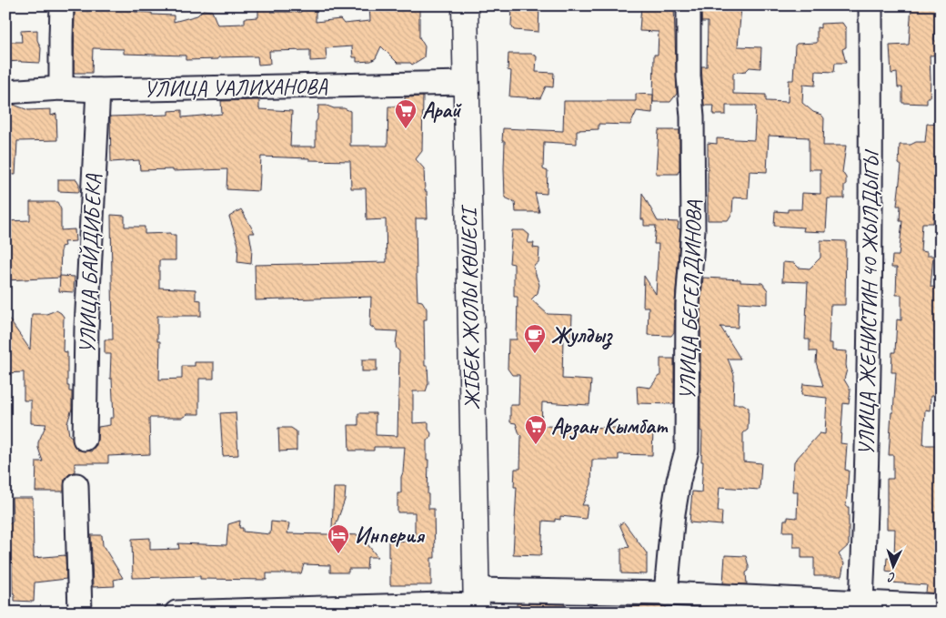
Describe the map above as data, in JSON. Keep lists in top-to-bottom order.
{
  "streets": {
    "highway": ["ЖІБЕК ЖОЛЫ КӨШЕСІ"],
    "street": [
      "УЛИЦА УАЛИХАНОВА",
      "УЛИЦА БАЙДИБЕКА",
      "УЛИЦА БЕГЕЛДИНОВА",
      "УЛИЦА ЖЕНИСТИН 40 ЖЫЛДЫГЫ"
    ]
  },
  "crossings": [
    ["УЛИЦА УАЛИХАНОВА", "УЛИЦА БАЙДИБЕКА"],
    ["УЛИЦА УАЛИХАНОВА", "ЖІБЕК ЖОЛЫ КӨШЕСІ"]
  ],
  "places": {
    "supermarket": ["Арай", "Арзан Кымбат"],
    "cafe": ["Жулдыз"],
    "hotel": ["Инперия"]
  },
  "north": "bottom"
}
